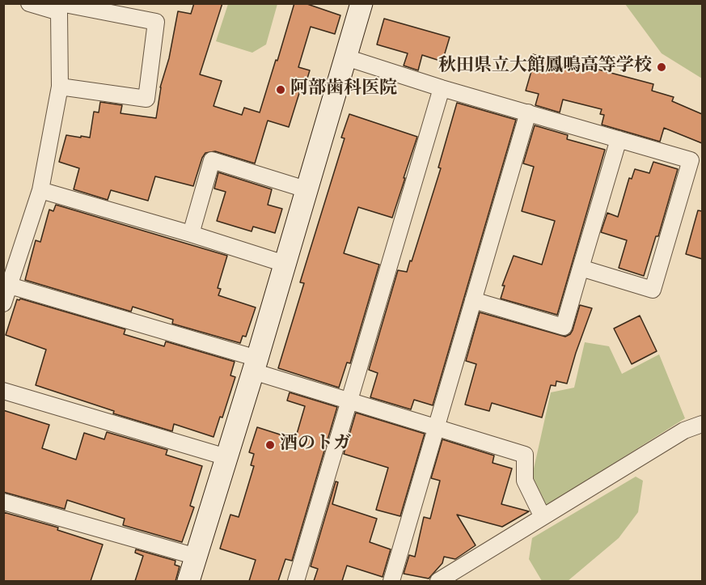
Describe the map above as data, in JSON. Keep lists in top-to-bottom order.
{
  "places": ["秋田県立大館鳳鳴高等学校", "阿部歯科医院", "酒のトガ"]
}
